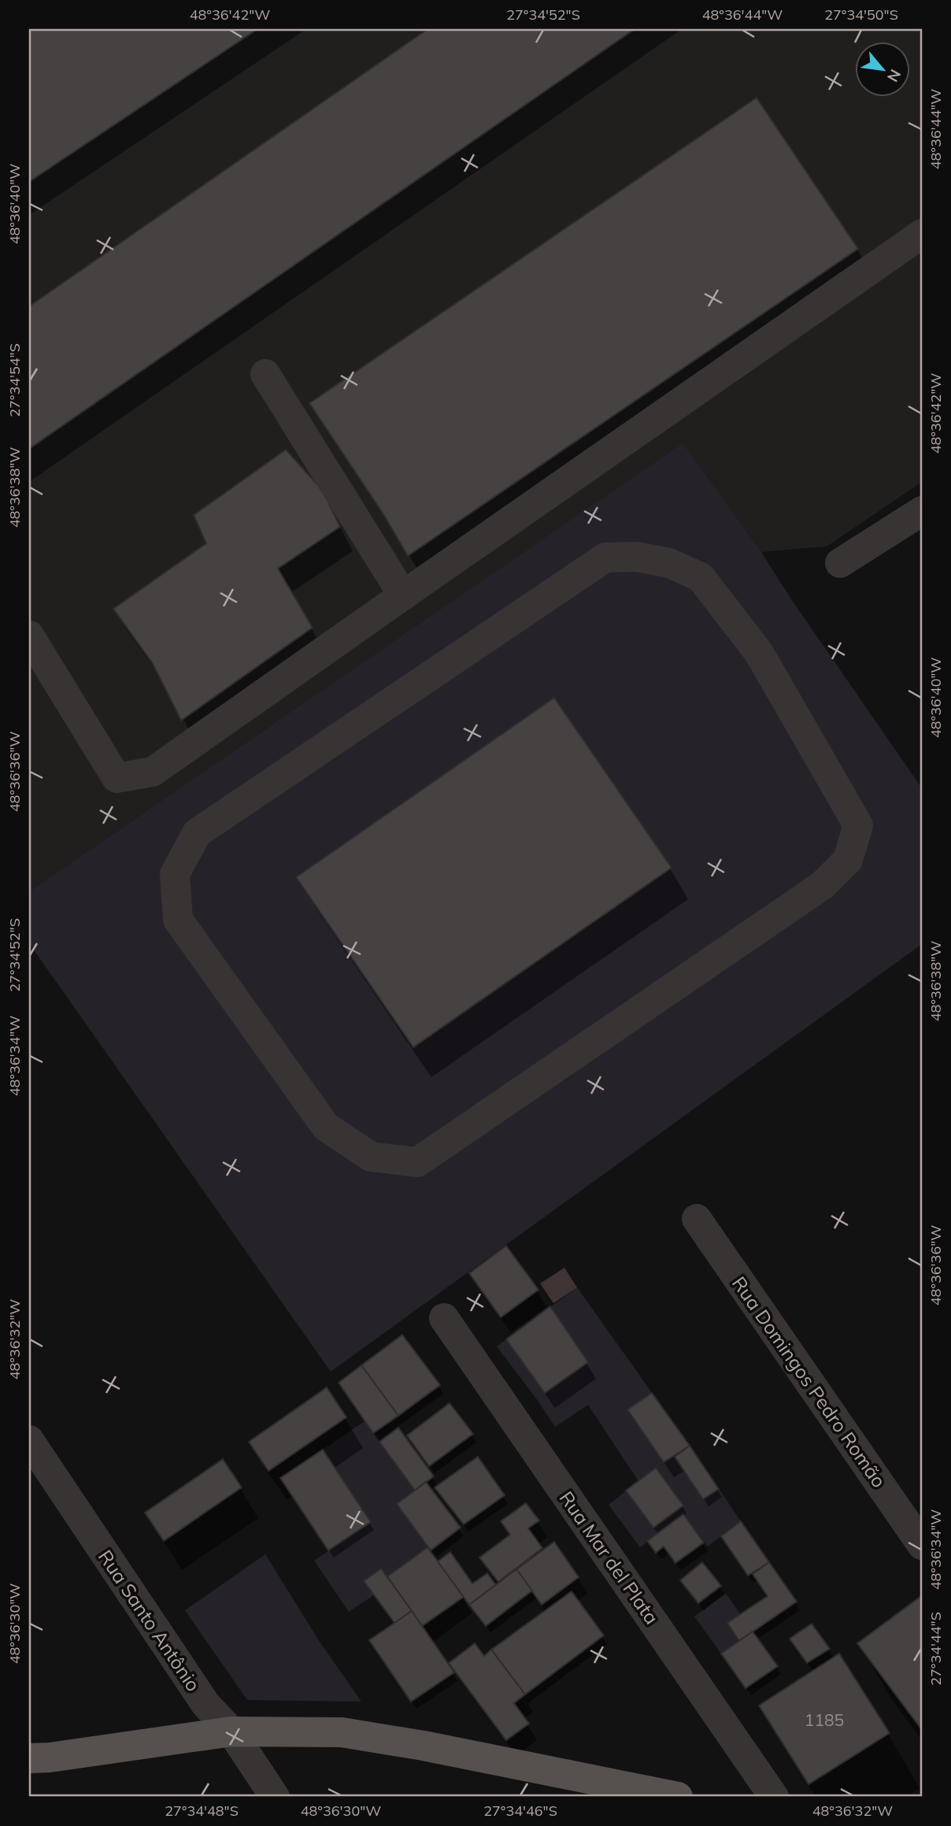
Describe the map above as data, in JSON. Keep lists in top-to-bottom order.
{
  "streets": {
    "street": ["Rua Domingos Pedro Romão", "Rua Mar del Plata", "Rua Santo Antônio"]
  },
  "house_numbers": ["1185"],
  "north": "bottom right",
  "coordinates": [
    "48°36'42\"W",
    "27°34'52\"S",
    "48°36'44\"W",
    "27°34'50\"S",
    "48°36'40\"W",
    "27°34'54\"S",
    "48°36'38\"W",
    "48°36'36\"W",
    "48°36'34\"W",
    "48°36'32\"W",
    "48°36'30\"W",
    "27°34'44\"S",
    "27°34'48\"S",
    "27°34'46\"S"
  ]
}
